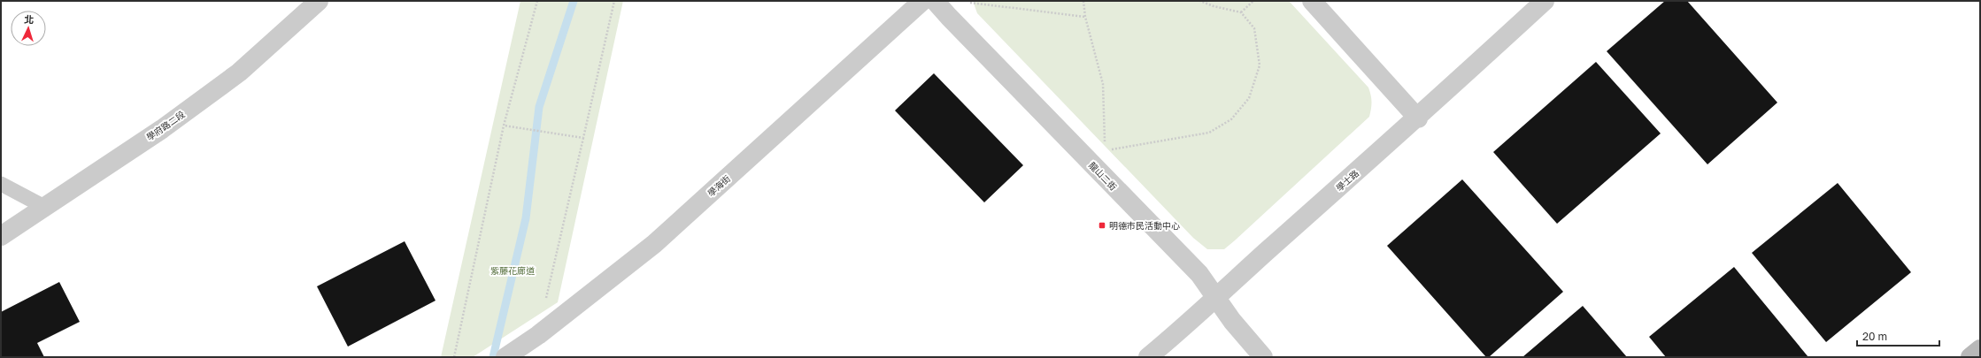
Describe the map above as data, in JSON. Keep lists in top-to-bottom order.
{
  "streets": {
    "street": [
      "學府路二段",
      "龍山二街",
      "學士路",
      "學海街"
    ]
  },
  "crossings": [
    ["龍山二街", "學士路"]
  ],
  "parks": ["紫藤花廊道"],
  "places": {
    "transit": ["明德市民活動中心"]
  },
  "scale_bar": "20 m",
  "north": "top"
}
